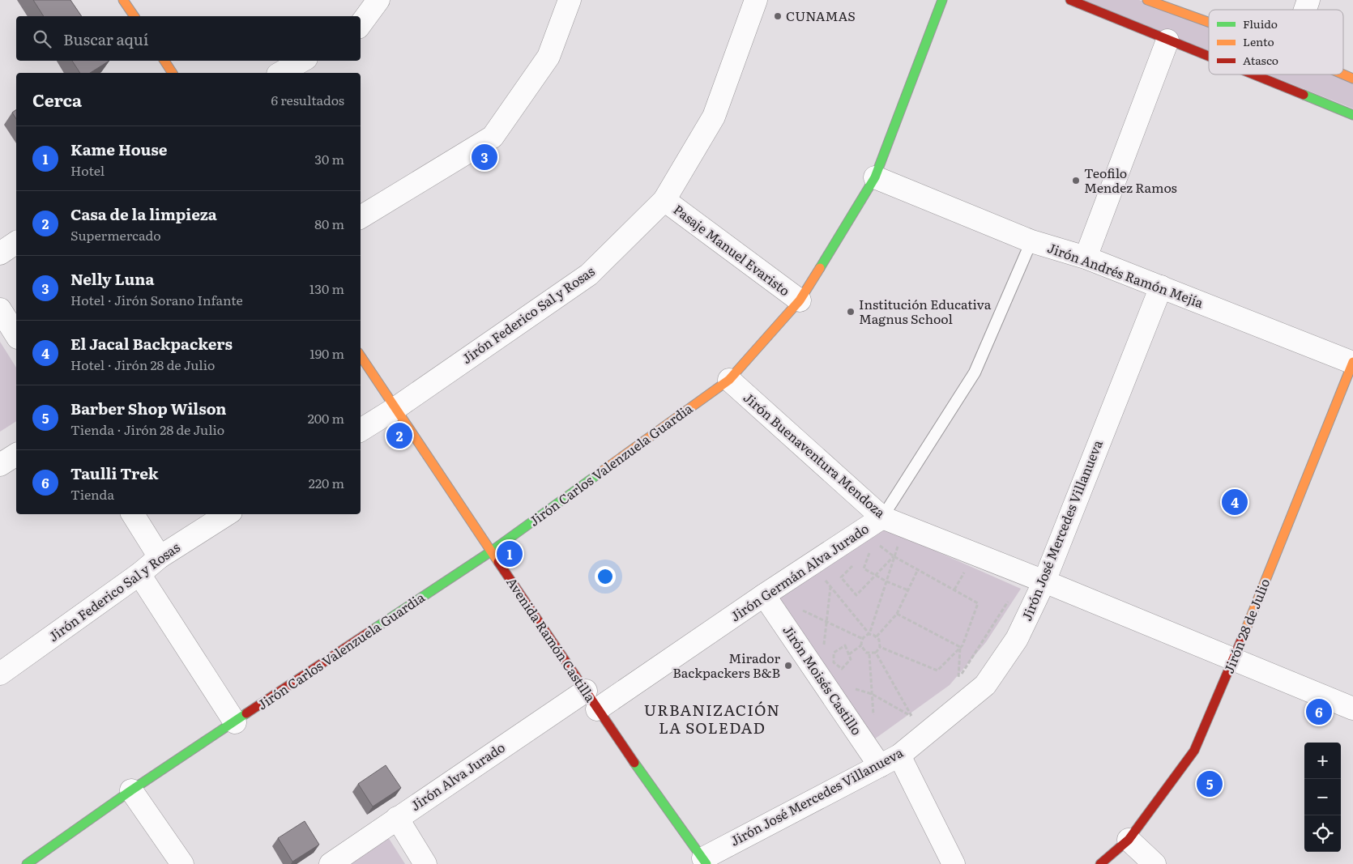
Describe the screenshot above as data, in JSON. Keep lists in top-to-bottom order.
{
  "streets": {
    "street": [
      "Pasaje Manuel Evaristo",
      "Jirón Andrés Ramón Mejía",
      "Jirón Federico Sal y Rosas",
      "Jirón Buenaventura Mendoza",
      "Jirón Carlos Valenzuela Guardia",
      "Jirón José Mercedes Villanueva",
      "Jirón Germán Alva Jurado",
      "Jirón 28 de Julio",
      "Avenida Ramón Castilla",
      "Jirón Moisés Castillo",
      "Jirón Alva Jurado"
    ]
  },
  "crossings": [
    ["Pasaje Manuel Evaristo", "Jirón Federico Sal y Rosas"],
    ["Pasaje Manuel Evaristo", "Jirón Carlos Valenzuela Guardia"],
    ["Jirón Andrés Ramón Mejía", "Jirón Carlos Valenzuela Guardia"],
    ["Jirón Andrés Ramón Mejía", "Jirón José Mercedes Villanueva"],
    ["Jirón Andrés Ramón Mejía", "Jirón Germán Alva Jurado"],
    ["Jirón Andrés Ramón Mejía", "Jirón 28 de Julio"],
    ["Jirón Federico Sal y Rosas", "Avenida Ramón Castilla"],
    ["Jirón Buenaventura Mendoza", "Jirón Carlos Valenzuela Guardia"],
    ["Jirón Buenaventura Mendoza", "Jirón José Mercedes Villanueva"],
    ["Jirón Buenaventura Mendoza", "Jirón Germán Alva Jurado"],
    ["Jirón Buenaventura Mendoza", "Jirón 28 de Julio"],
    ["Jirón Carlos Valenzuela Guardia", "Avenida Ramón Castilla"],
    ["Jirón José Mercedes Villanueva", "Avenida Ramón Castilla"],
    ["Jirón José Mercedes Villanueva", "Jirón Moisés Castillo"],
    ["Jirón Germán Alva Jurado", "Avenida Ramón Castilla"],
    ["Jirón Germán Alva Jurado", "Jirón Moisés Castillo"],
    ["Avenida Ramón Castilla", "Jirón Alva Jurado"]
  ],
  "districts": ["URBANIZACIÓN LA SOLEDAD"],
  "places": [
    "CUNAMAS",
    "Teofilo Mendez Ramos",
    "Institución Educativa Magnus School",
    "Mirador Backpackers B&B"
  ],
  "legend": ["Fluido", "Lento", "Atasco"],
  "page": {
    "search": "Buscar aquí",
    "heading": ["Cerca", "6 resultados"],
    "list": [
      {
        "mark": "1",
        "name": "Kame House",
        "note": "Hotel",
        "value": "30 m"
      },
      {
        "mark": "2",
        "name": "Casa de la limpieza",
        "note": "Supermercado",
        "value": "80 m"
      },
      {
        "mark": "3",
        "name": "Nelly Luna",
        "note": "Hotel · Jirón Sorano Infante",
        "value": "130 m"
      },
      {
        "mark": "4",
        "name": "El Jacal Backpackers",
        "note": "Hotel · Jirón 28 de Julio",
        "value": "190 m"
      },
      {
        "mark": "5",
        "name": "Barber Shop Wilson",
        "note": "Tienda · Jirón 28 de Julio",
        "value": "200 m"
      },
      {
        "mark": "6",
        "name": "Taulli Trek",
        "note": "Tienda",
        "value": "220 m"
      }
    ],
    "pins": [
      "3",
      "2",
      "4",
      "1",
      "6",
      "5"
    ],
    "map_buttons": ["+", "−"]
  }
}
